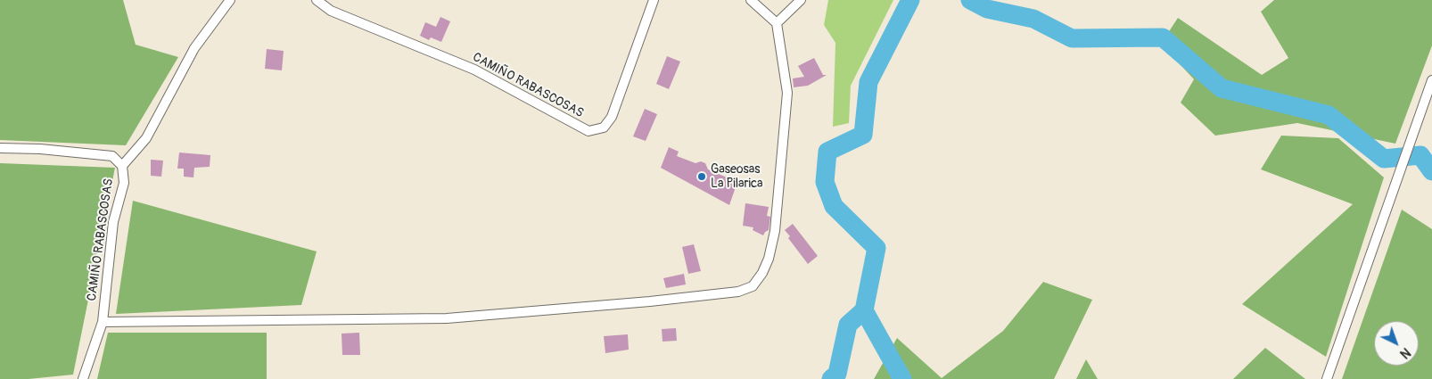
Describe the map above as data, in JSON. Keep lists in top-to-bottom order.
{
  "streets": {
    "street": ["CAMIÑO RABASCOSAS"]
  },
  "places": ["Gaseosas La Pilarica"],
  "north": "bottom right"
}
